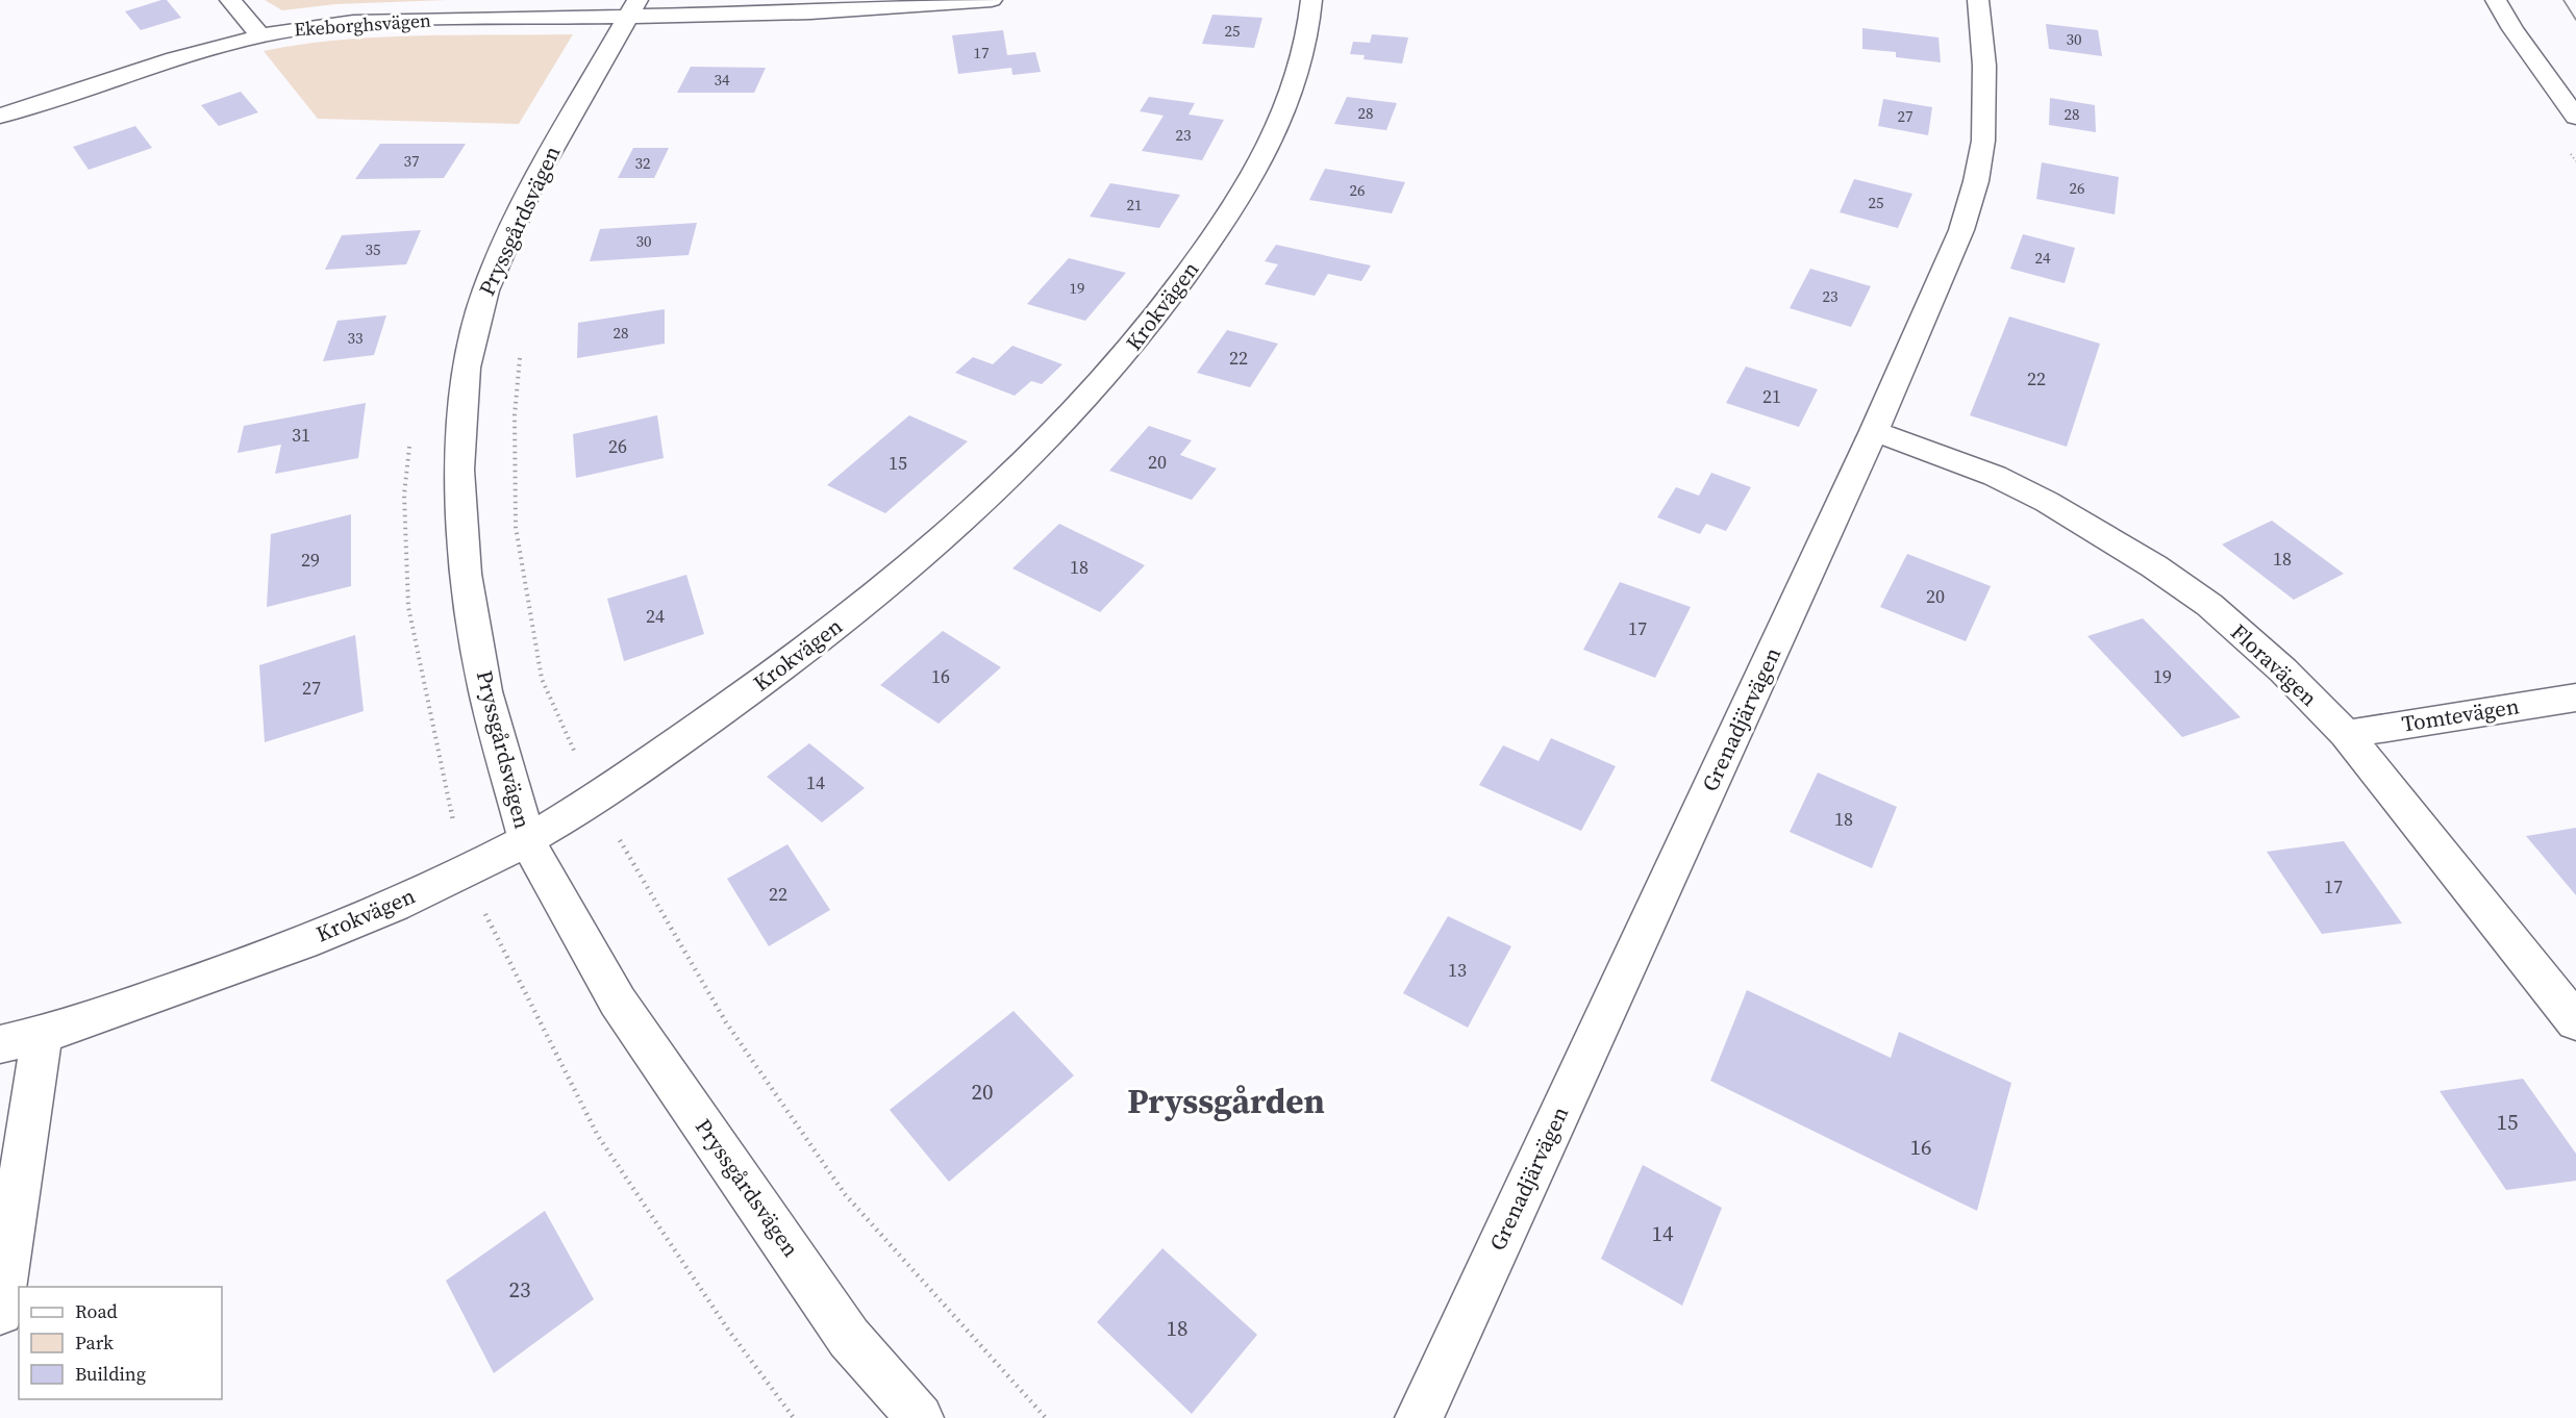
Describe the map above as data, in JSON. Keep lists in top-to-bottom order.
{
  "streets": {
    "street": [
      "Ekeborghsvägen",
      "Pryssgårdsvägen",
      "Krokvägen",
      "Floravägen",
      "Tomtevägen",
      "Grenadjärvägen"
    ]
  },
  "crossings": [
    ["Ekeborghsvägen", "Pryssgårdsvägen"],
    ["Pryssgårdsvägen", "Krokvägen"],
    ["Floravägen", "Tomtevägen"],
    ["Floravägen", "Grenadjärvägen"]
  ],
  "districts": ["Pryssgården"],
  "house_numbers": [
    "25",
    "30",
    "17",
    "34",
    "28",
    "28",
    "27",
    "23",
    "37",
    "32",
    "26",
    "26",
    "25",
    "21",
    "30",
    "35",
    "24",
    "19",
    "23",
    "28",
    "33",
    "22",
    "22",
    "21",
    "31",
    "26",
    "20",
    "15",
    "18",
    "29",
    "18",
    "20",
    "24",
    "17",
    "16",
    "19",
    "27",
    "14",
    "18",
    "17",
    "22",
    "13",
    "20",
    "15",
    "16",
    "14",
    "23",
    "18"
  ],
  "legend": ["Road", "Park", "Building"]
}
